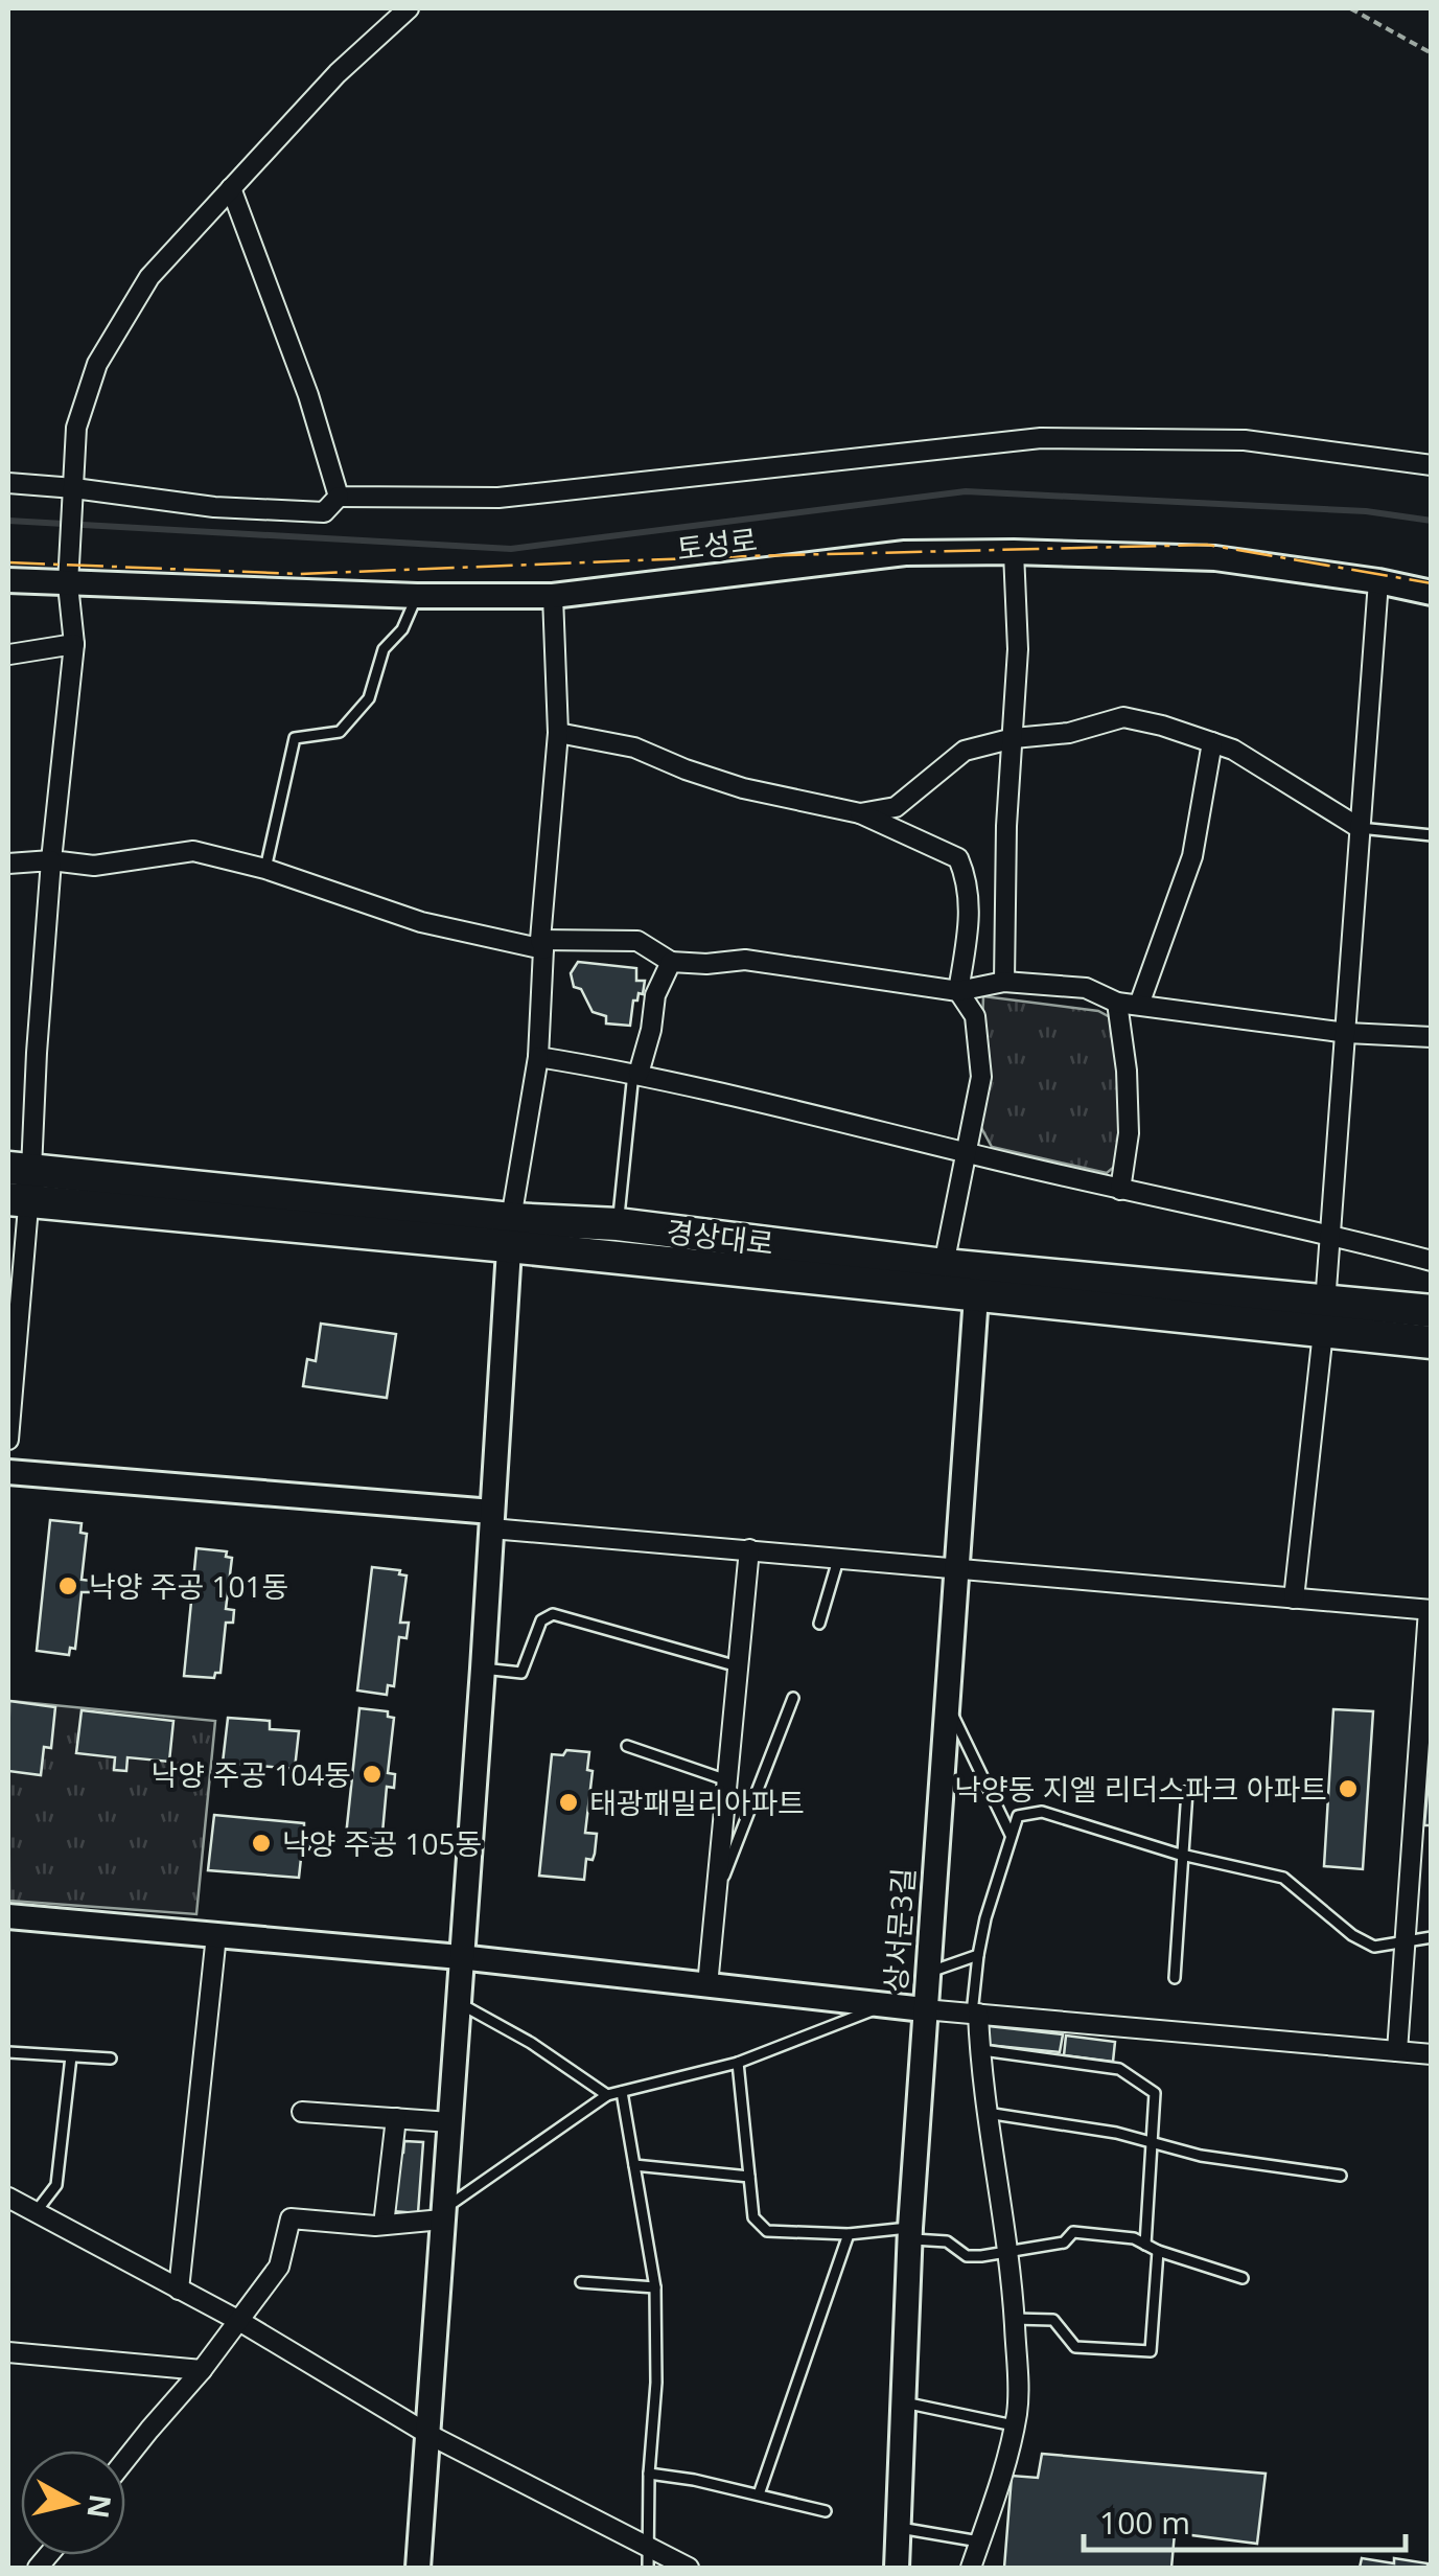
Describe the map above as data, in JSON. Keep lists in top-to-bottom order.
{
  "streets": {
    "main road": ["경상대로"],
    "street": ["토성로", "상서문3길"]
  },
  "crossings": [
    ["경상대로", "상서문3길"]
  ],
  "places": [
    "낙양 주공 101동",
    "낙양 주공 104동",
    "낙양동 지엘 리더스파크 아파트",
    "태광패밀리아파트",
    "낙양 주공 105동"
  ],
  "scale_bar": "100 m",
  "north": "right"
}
